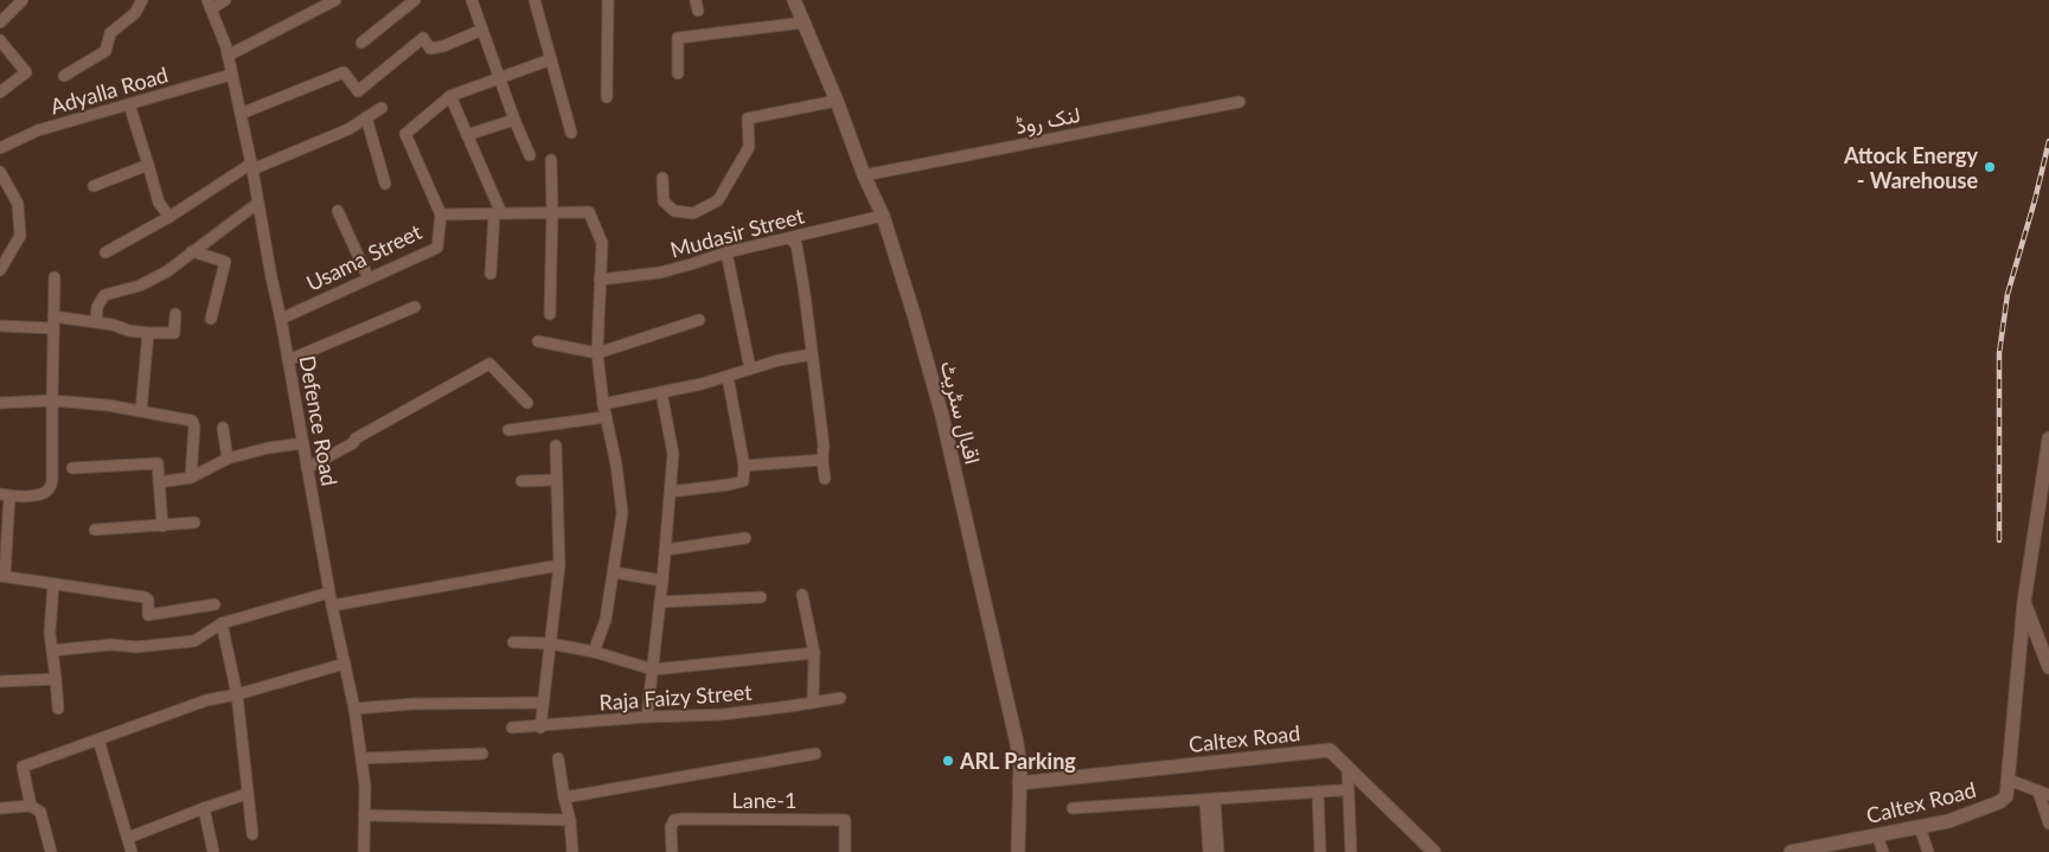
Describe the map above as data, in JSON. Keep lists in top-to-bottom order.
{
  "streets": {
    "street": [
      "Adyalla Road",
      "لنک روڈ",
      "Mudasir Street",
      "Usama Street",
      "اقبال سٹریٹ",
      "Defence Road",
      "Raja Faizy Street",
      "Caltex Road",
      "Lane-1"
    ]
  },
  "crossings": [
    ["Adyalla Road", "Defence Road"],
    ["لنک روڈ", "اقبال سٹریٹ"],
    ["Mudasir Street", "اقبال سٹریٹ"],
    ["Usama Street", "Defence Road"],
    ["اقبال سٹریٹ", "Caltex Road"]
  ],
  "places": ["Attock Energy - Warehouse", "ARL Parking"]
}
